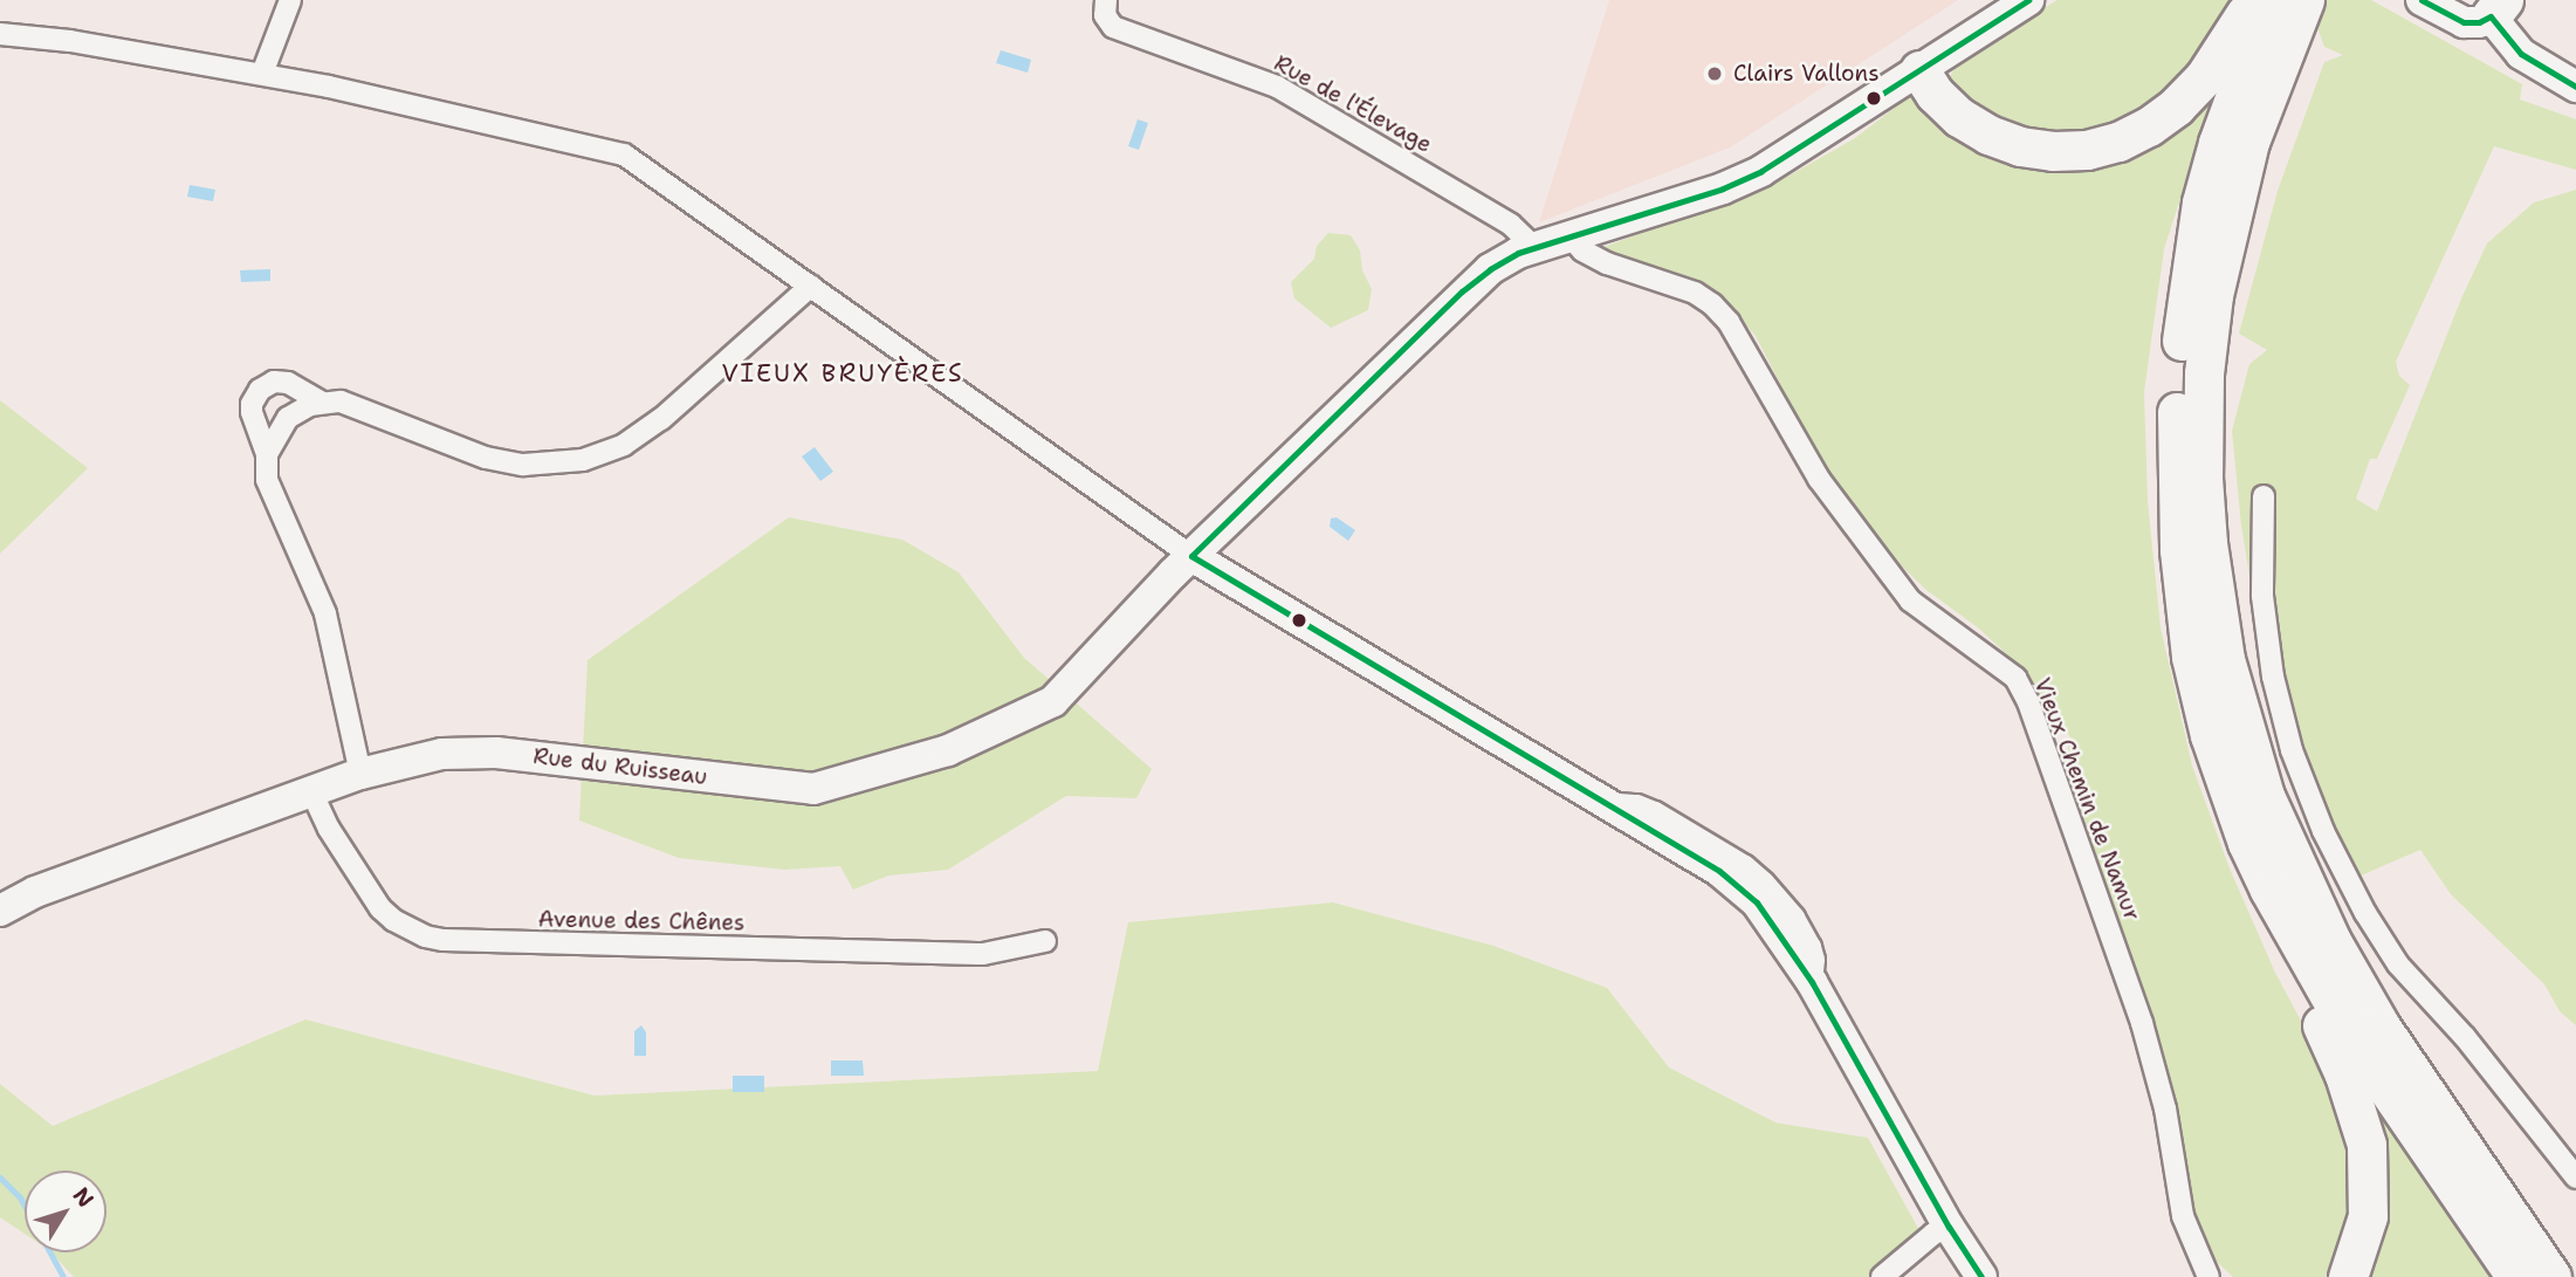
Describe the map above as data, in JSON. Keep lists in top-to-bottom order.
{
  "streets": {
    "street": [
      "Rue de l'Élevage",
      "Rue du Ruisseau",
      "Vieux Chemin de Namur",
      "Avenue des Chênes"
    ]
  },
  "crossings": [
    ["Rue de l'Élevage", "Rue du Ruisseau"],
    ["Rue du Ruisseau", "Vieux Chemin de Namur"],
    ["Rue du Ruisseau", "Avenue des Chênes"]
  ],
  "districts": ["VIEUX BRUYÈRES"],
  "places": ["Clairs Vallons"],
  "north": "top right"
}
